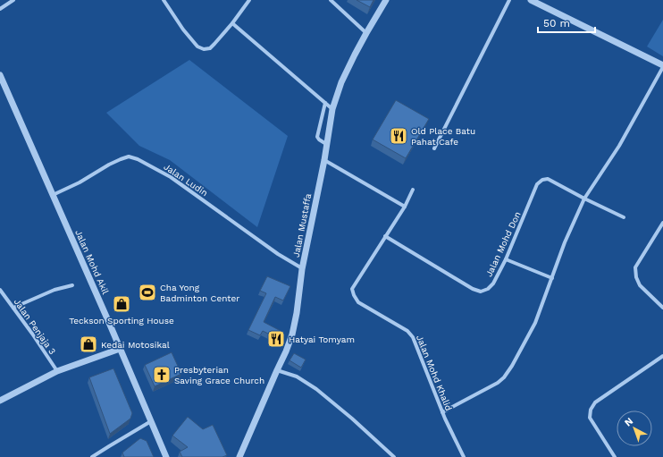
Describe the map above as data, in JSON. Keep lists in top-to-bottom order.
{
  "streets": {
    "street": [
      "Jalan Ludin",
      "Jalan Mustaffa",
      "Jalan Mohd Don",
      "Jalan Mohd Akil",
      "Jalan Penjaja 3",
      "Jalan Mohd Khalid"
    ]
  },
  "crossings": [
    ["Jalan Ludin", "Jalan Mustaffa"],
    ["Jalan Ludin", "Jalan Mohd Akil"],
    ["Jalan Mohd Don", "Jalan Mohd Khalid"]
  ],
  "places": {
    "restaurant": ["Old Place Batu Pahat Cafe", "Hatyai Tomyam"],
    "sports": ["Cha Yong Badminton Center"],
    "shop": ["Teckson Sporting House", "Kedai Motosikal"],
    "church": ["Presbyterian Saving Grace Church"]
  },
  "scale_bar": "50 m",
  "north": "top left"
}
